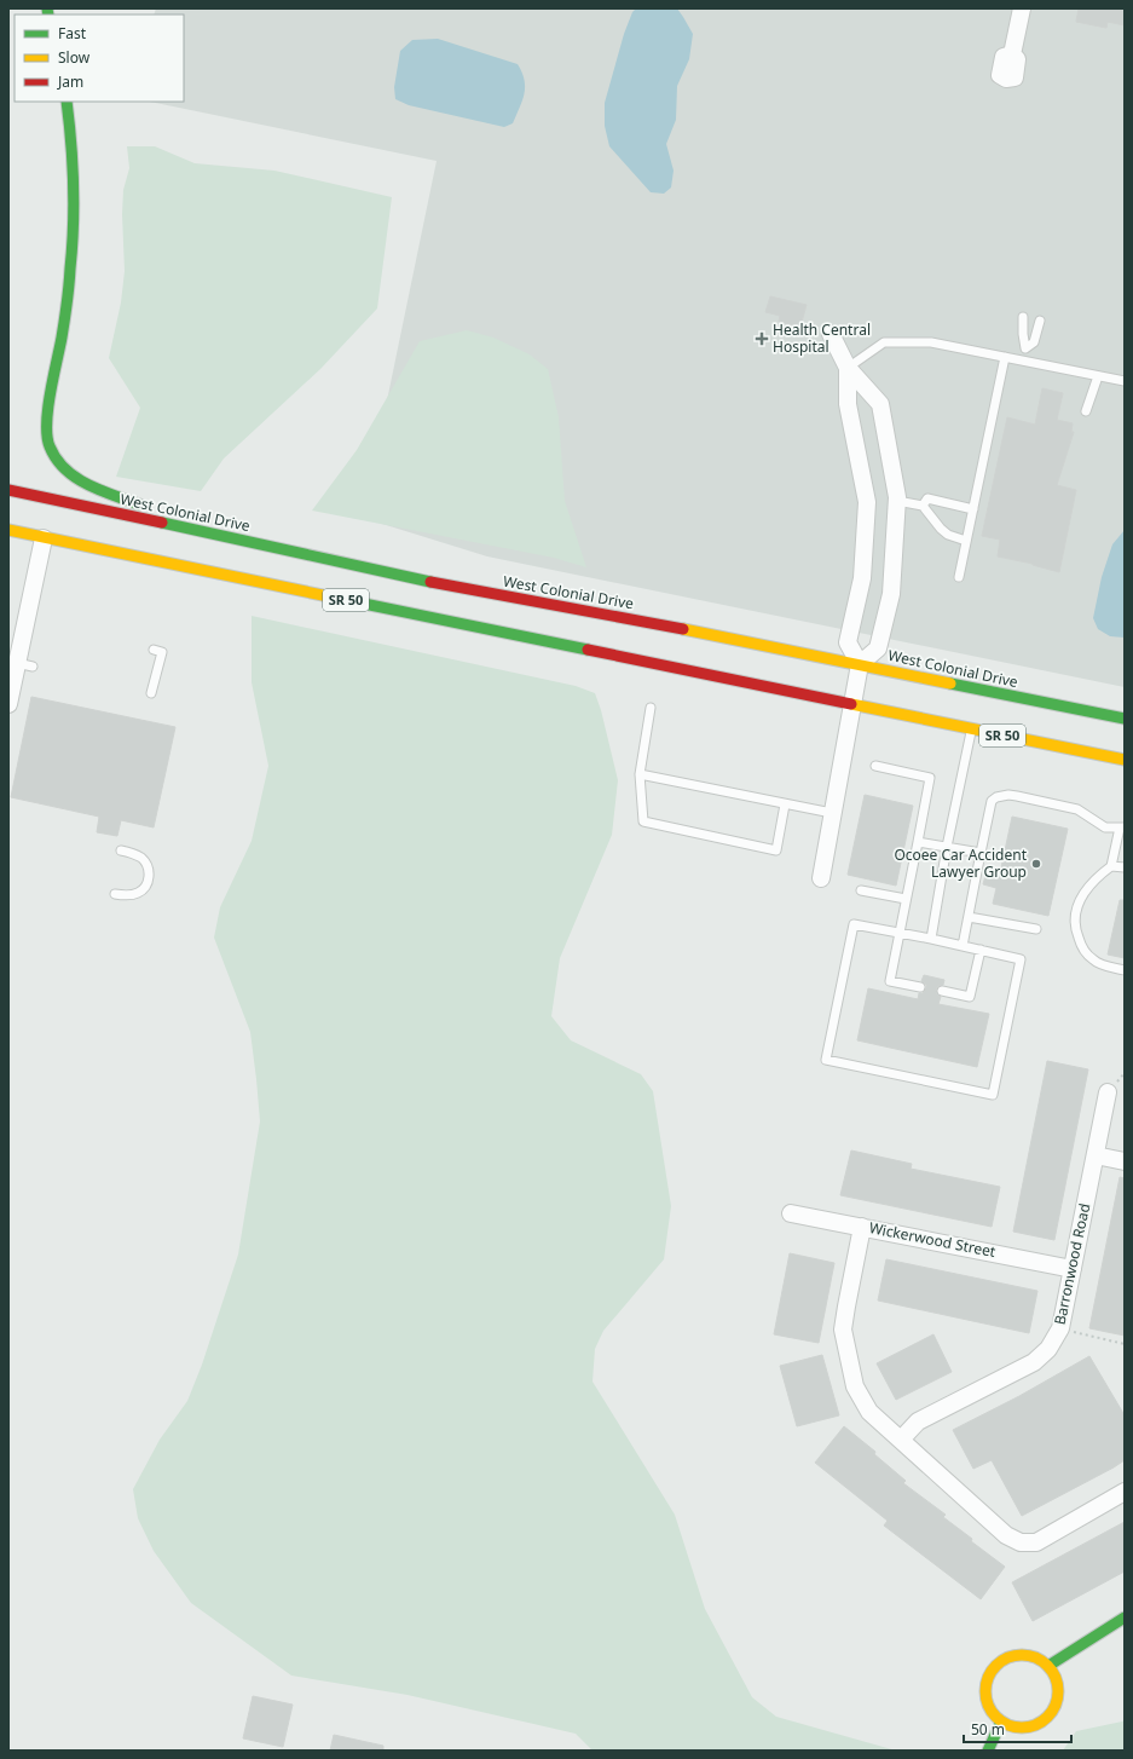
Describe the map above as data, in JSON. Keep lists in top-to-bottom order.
{
  "streets": {
    "main road": ["West Colonial Drive", "SR 50"],
    "street": ["Wickerwood Street", "Barronwood Road"]
  },
  "crossings": [
    ["Wickerwood Street", "Barronwood Road"]
  ],
  "places": {
    "health": ["Health Central Hospital"],
    "other": ["Ocoee Car Accident Lawyer Group"]
  },
  "legend": ["Fast", "Slow", "Jam"],
  "scale_bar": "50 m"
}
